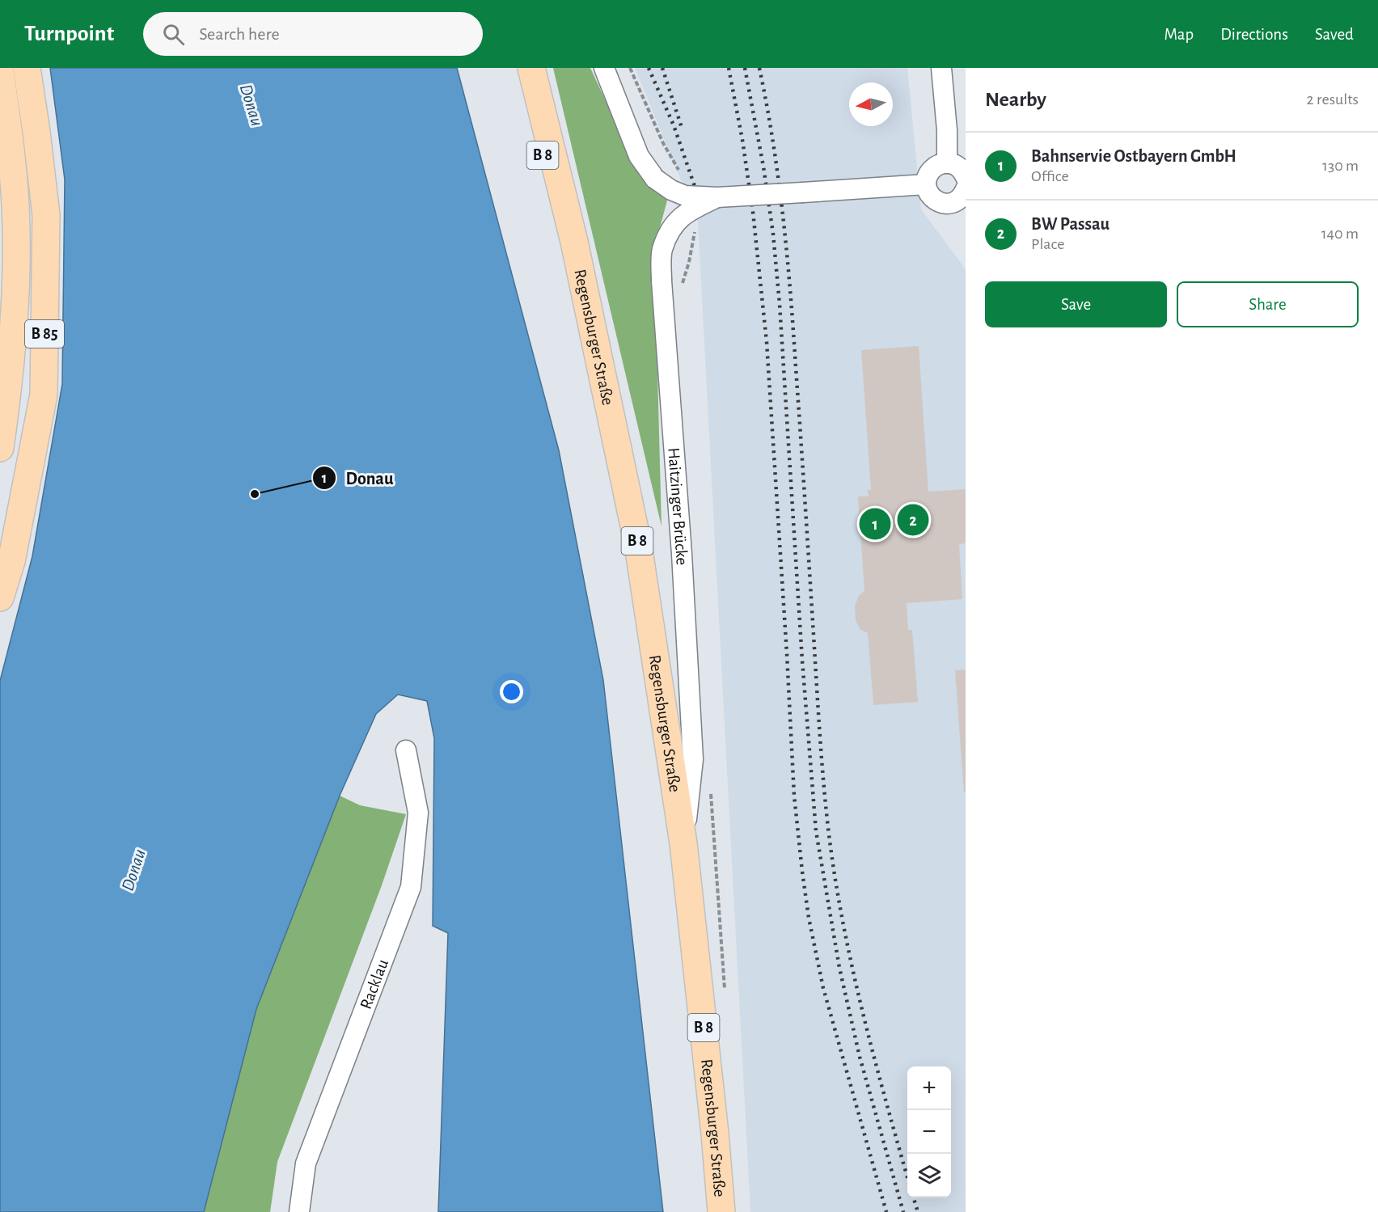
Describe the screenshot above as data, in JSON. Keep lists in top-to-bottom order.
{
  "streets": {
    "main road": ["B 8", "B 85", "Regensburger Straße"],
    "street": ["Haitzinger Brücke", "Racklau"]
  },
  "crossings": [
    ["Regensburger Straße", "Haitzinger Brücke"]
  ],
  "water": ["Donau"],
  "places": ["Donau"],
  "north": "left",
  "page": {
    "header": "Turnpoint",
    "search": "Search here",
    "nav": ["Map", "Directions", "Saved"],
    "heading": ["Nearby", "2 results"],
    "list": [
      {
        "mark": "1",
        "name": "Bahnservie Ostbayern GmbH",
        "note": "Office",
        "value": "130 m"
      },
      {
        "mark": "2",
        "name": "BW Passau",
        "note": "Place",
        "value": "140 m"
      }
    ],
    "buttons": ["Save", "Share"],
    "pins": ["2", "1"],
    "map_buttons": ["+", "−"]
  }
}
